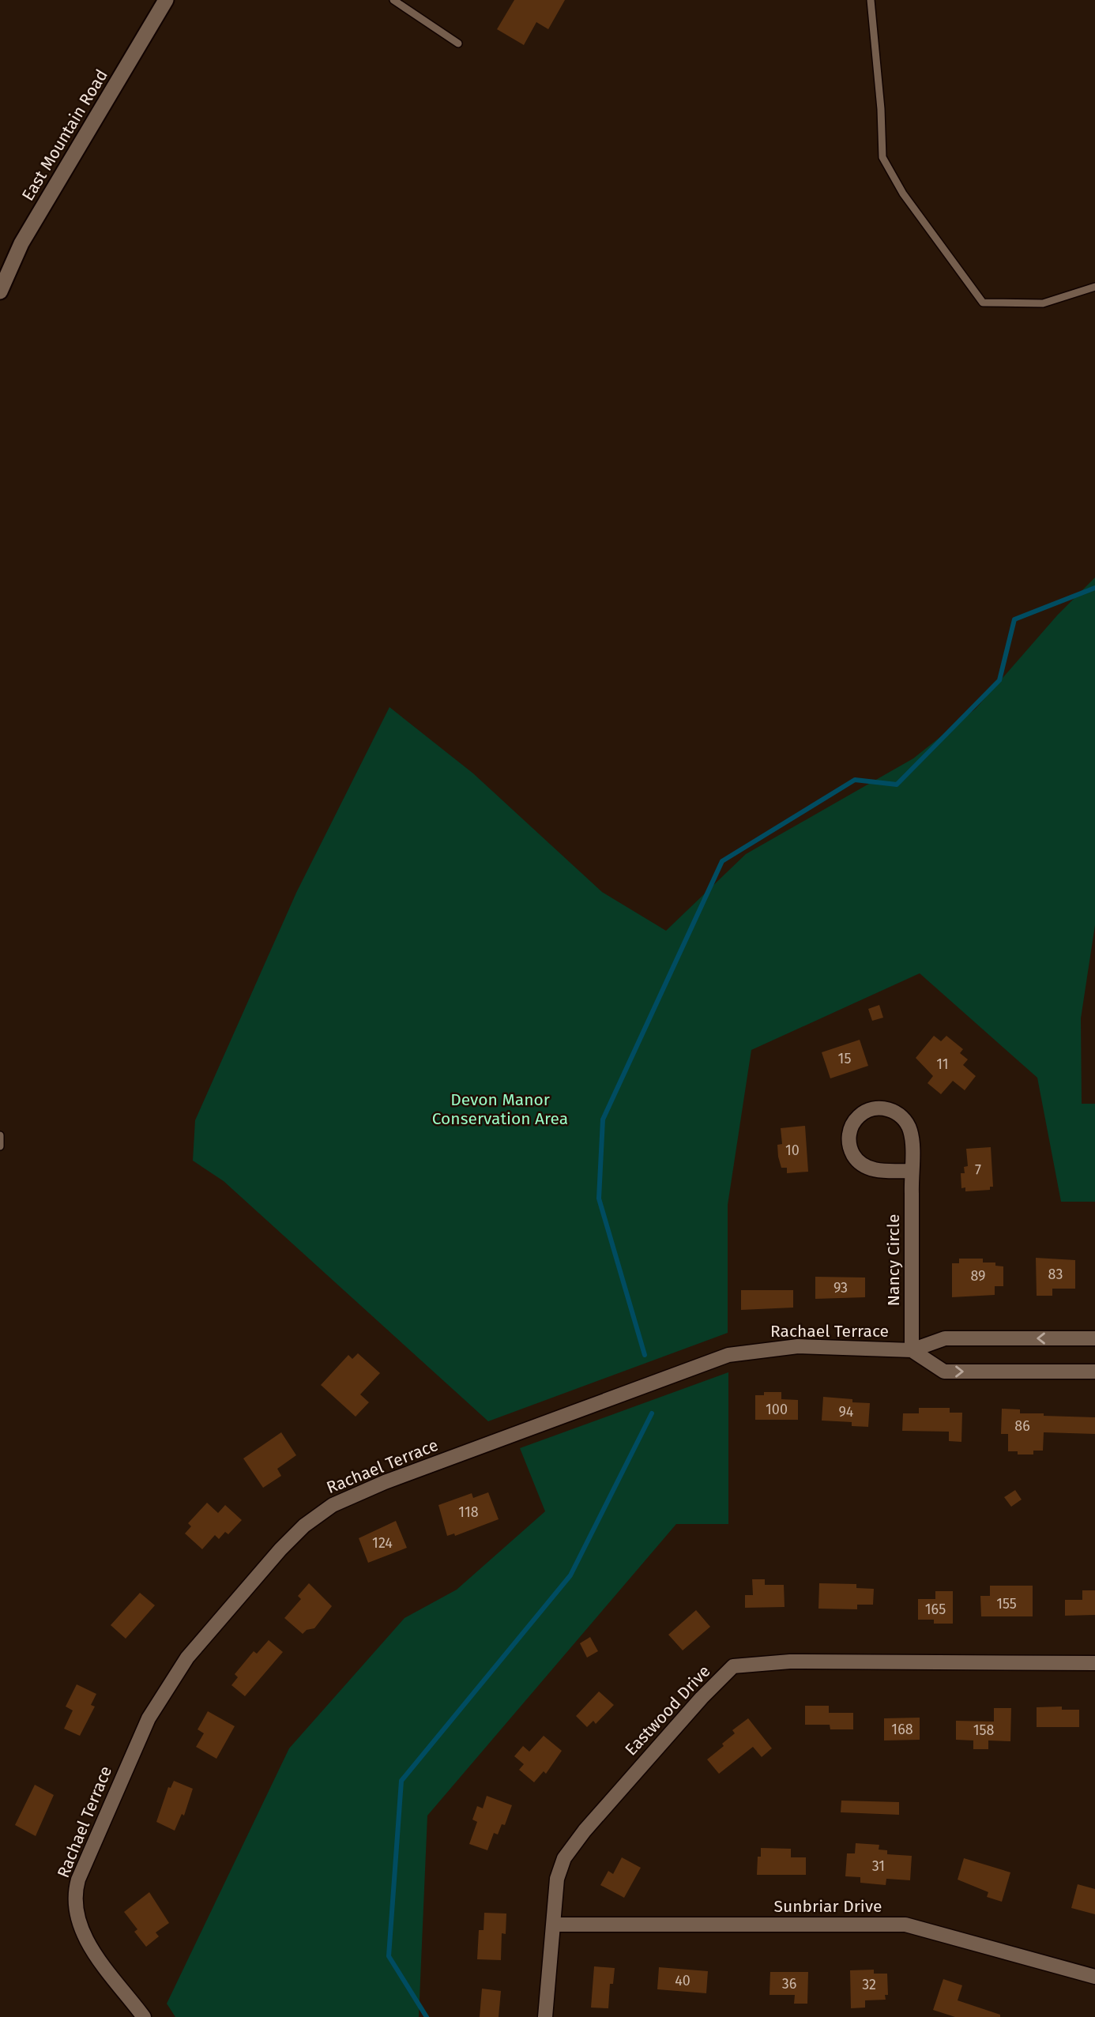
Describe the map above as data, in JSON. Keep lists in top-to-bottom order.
{
  "streets": {
    "main road": ["East Mountain Road"],
    "street": [
      "Nancy Circle",
      "Rachael Terrace",
      "Eastwood Drive",
      "Sunbriar Drive"
    ]
  },
  "crossings": [
    ["Nancy Circle", "Rachael Terrace"],
    ["Eastwood Drive", "Sunbriar Drive"]
  ],
  "parks": ["Devon Manor Conservation Area"],
  "house_numbers": [
    "15",
    "11",
    "10",
    "7",
    "83",
    "89",
    "93",
    "100",
    "94",
    "86",
    "118",
    "124",
    "155",
    "165",
    "168",
    "158",
    "31",
    "40",
    "36",
    "32"
  ]
}
